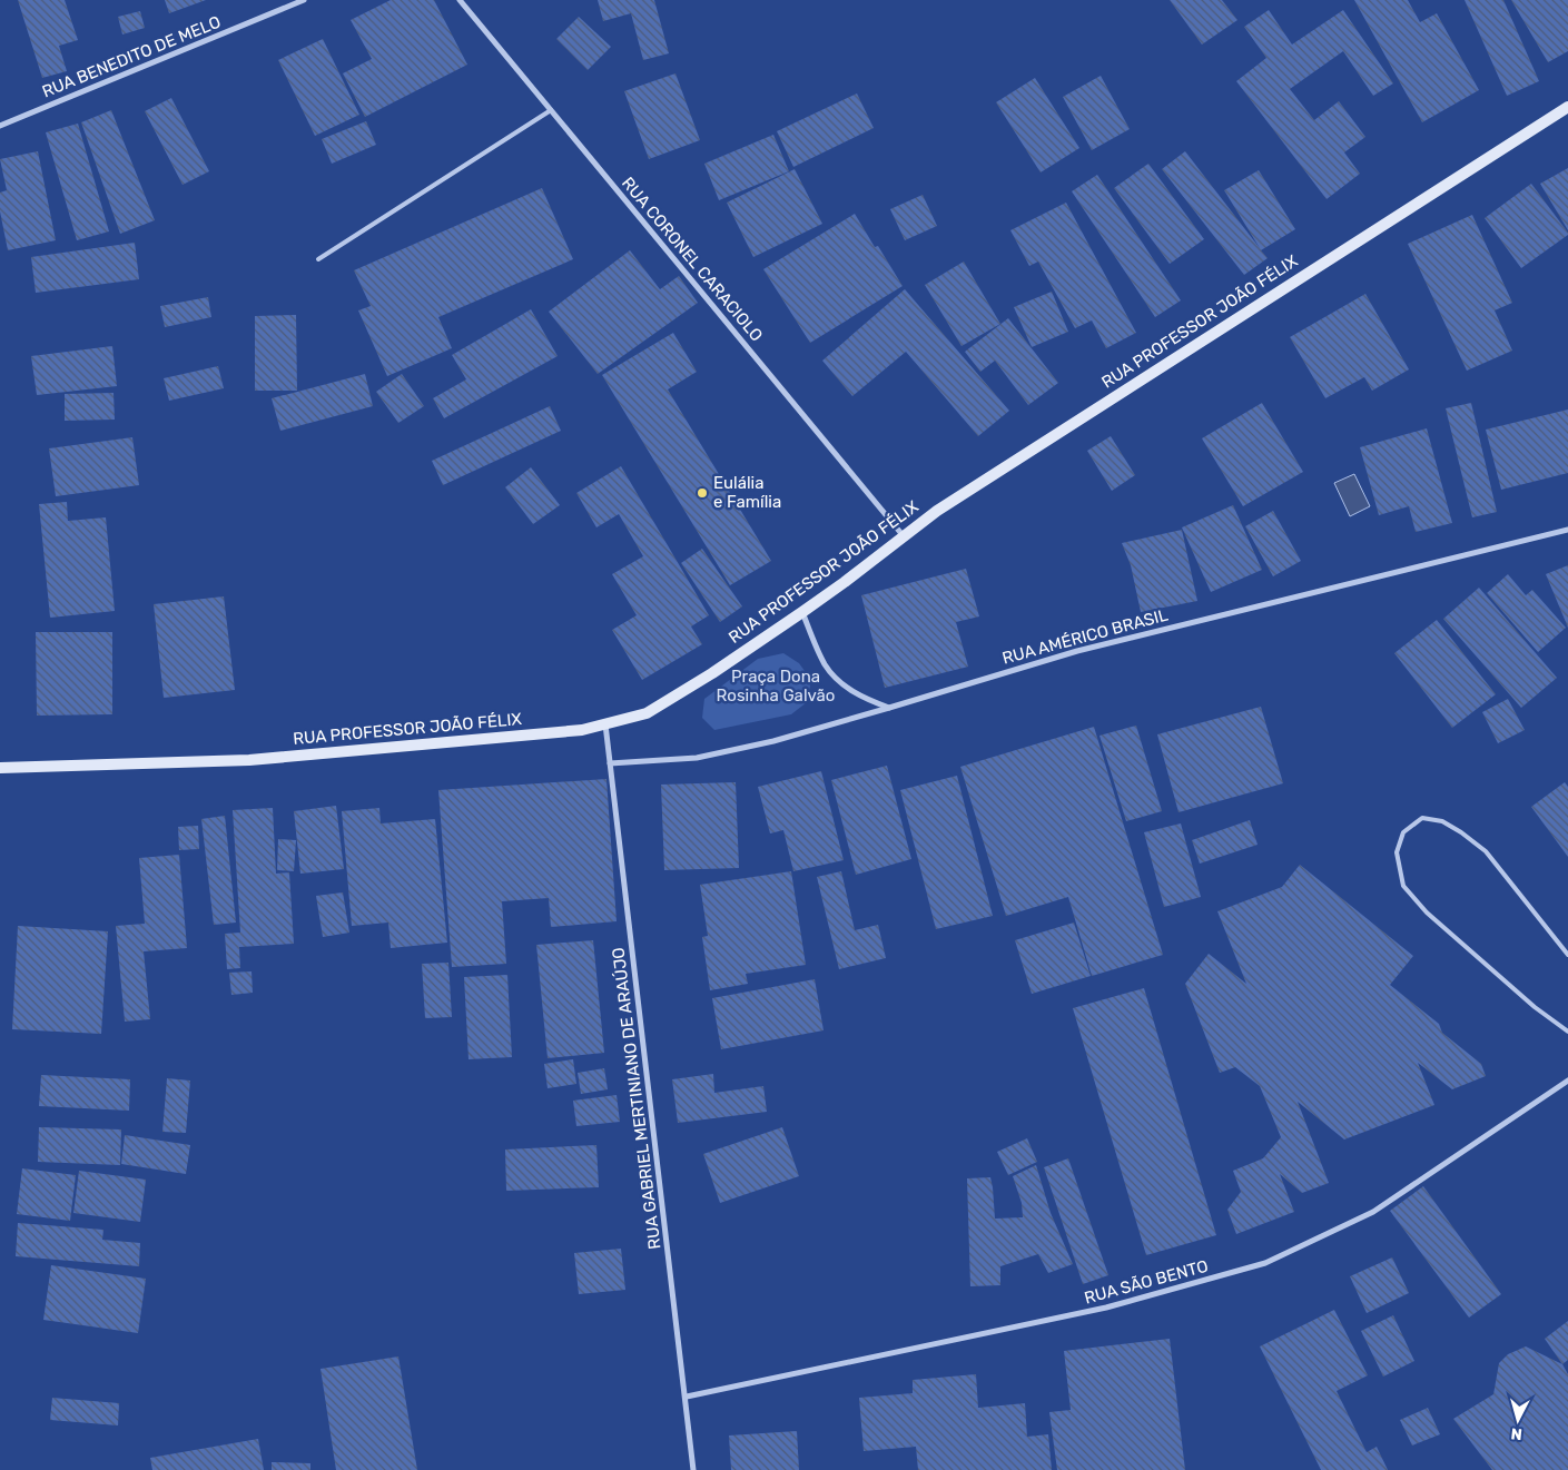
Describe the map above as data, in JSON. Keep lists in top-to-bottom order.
{
  "streets": {
    "street": [
      "RUA BENEDITO DE MELO",
      "RUA CORONEL CARACIOLO",
      "RUA PROFESSOR JOÃO FÉLIX",
      "RUA AMÉRICO BRASIL",
      "RUA GABRIEL MERTINIANO DE ARAÚJO",
      "RUA SÃO BENTO"
    ]
  },
  "crossings": [
    ["RUA CORONEL CARACIOLO", "RUA PROFESSOR JOÃO FÉLIX"],
    ["RUA PROFESSOR JOÃO FÉLIX", "RUA GABRIEL MERTINIANO DE ARAÚJO"],
    ["RUA AMÉRICO BRASIL", "RUA GABRIEL MERTINIANO DE ARAÚJO"],
    ["RUA GABRIEL MERTINIANO DE ARAÚJO", "RUA SÃO BENTO"]
  ],
  "parks": ["Praça Dona Rosinha Galvão"],
  "places": ["Eulália e Família"],
  "north": "bottom"
}
